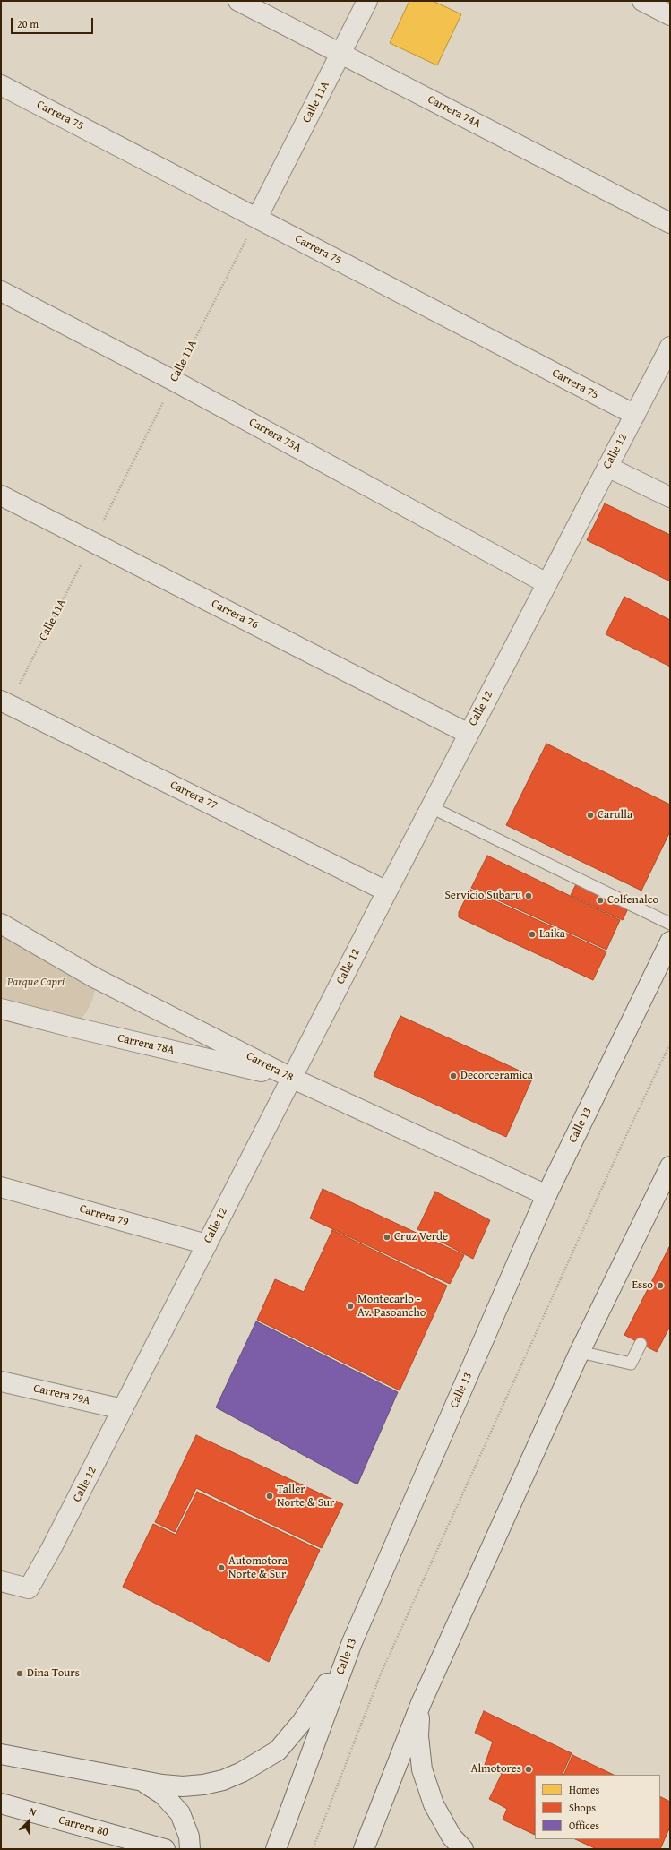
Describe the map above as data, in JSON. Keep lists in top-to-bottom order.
{
  "streets": {
    "street": [
      "Calle 11A",
      "Carrera 74A",
      "Carrera 75",
      "Carrera 75A",
      "Calle 12",
      "Carrera 76",
      "Carrera 77",
      "Carrera 78A",
      "Carrera 78",
      "Calle 13",
      "Carrera 79",
      "Carrera 79A",
      "Carrera 80"
    ]
  },
  "crossings": [
    ["Calle 11A", "Carrera 74A"],
    ["Calle 11A", "Carrera 75"],
    ["Calle 11A", "Carrera 75A"],
    ["Calle 11A", "Carrera 76"],
    ["Calle 11A", "Carrera 77"],
    ["Carrera 75", "Calle 12"],
    ["Carrera 75A", "Calle 12"],
    ["Calle 12", "Carrera 76"],
    ["Calle 12", "Carrera 77"],
    ["Calle 12", "Carrera 78A"],
    ["Calle 12", "Carrera 78"],
    ["Calle 12", "Carrera 79"],
    ["Calle 12", "Carrera 79A"],
    ["Carrera 78A", "Carrera 78"],
    ["Carrera 78", "Calle 13"]
  ],
  "parks": ["Parque Capri"],
  "places": [
    "Carulla",
    "Servicio Subaru",
    "Colfenalco",
    "Laika",
    "Decorceramica",
    "Cruz Verde",
    "Esso",
    "Montecarlo - Av. Pasoancho",
    "Taller Norte & Sur",
    "Automotora Norte & Sur",
    "Dina Tours",
    "Almotores"
  ],
  "legend": ["Homes", "Shops", "Offices"],
  "scale_bar": "20 m",
  "north": "top right"
}
